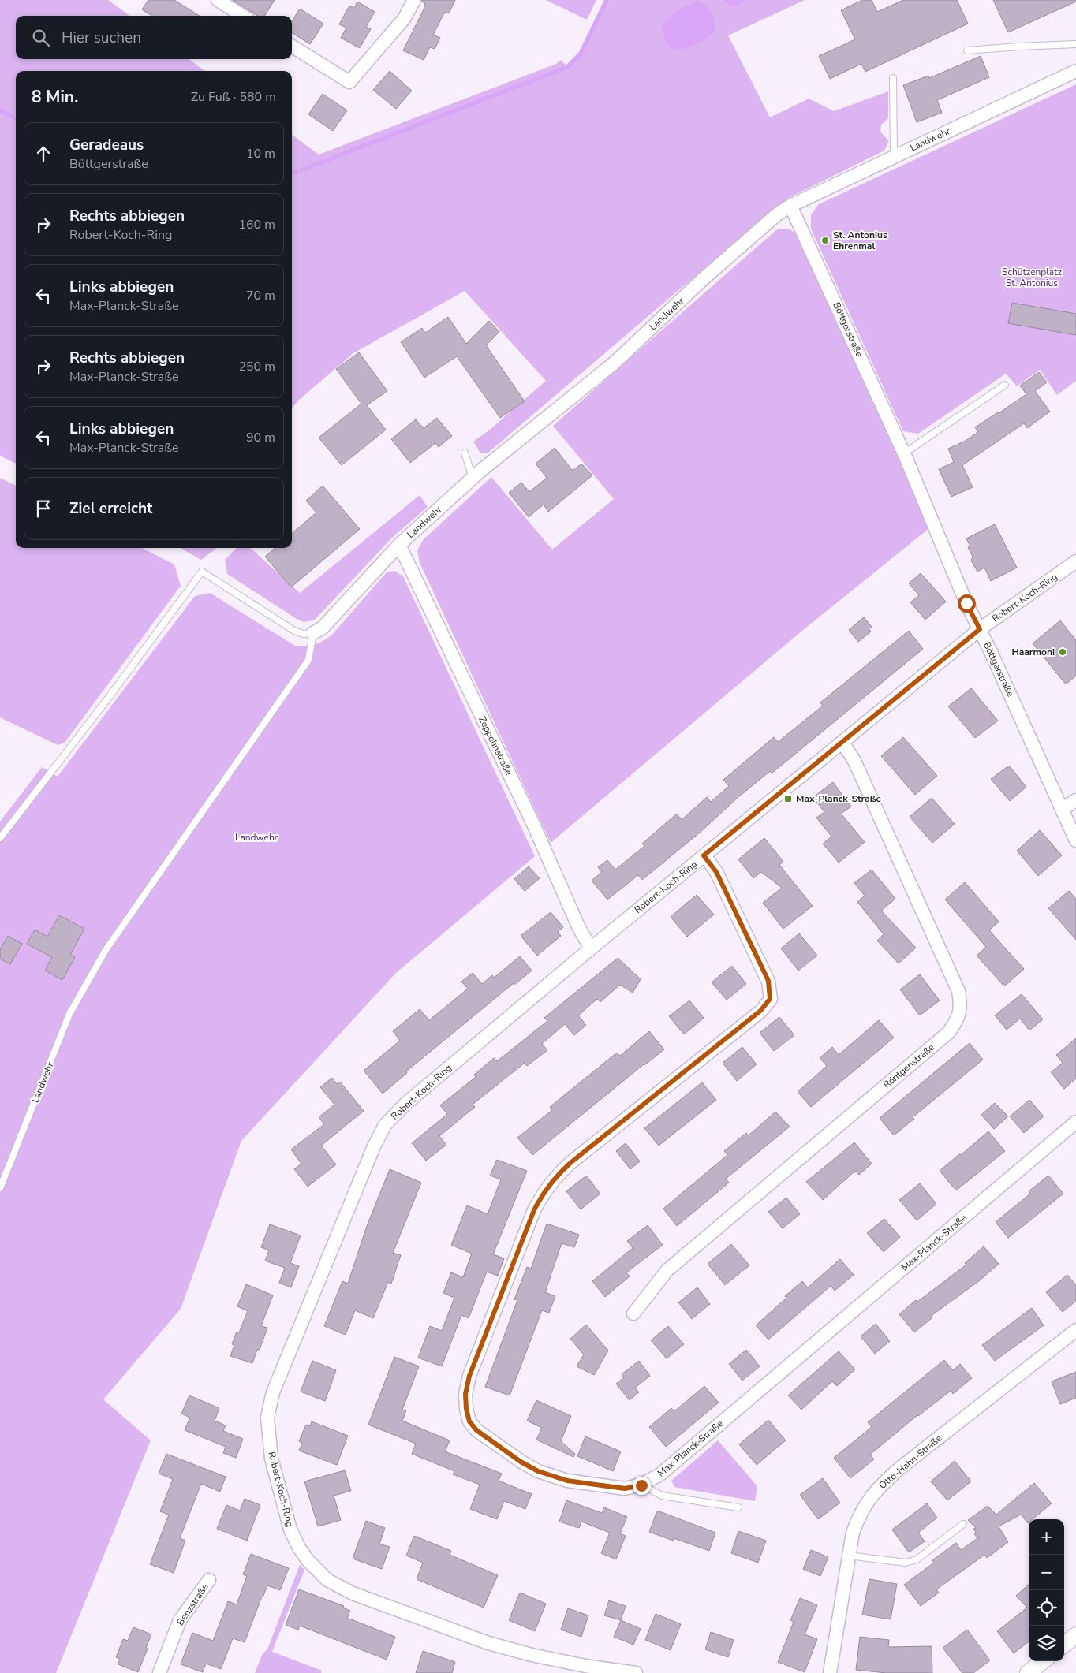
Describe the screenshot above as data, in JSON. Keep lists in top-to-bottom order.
{
  "streets": {
    "street": [
      "Landwehr",
      "Böttgerstraße",
      "Robert-Koch-Ring",
      "Zeppelinstraße",
      "Röntgenstraße",
      "Max-Planck-Straße",
      "Otto-Hahn-Straße",
      "Benzstraße"
    ]
  },
  "crossings": [
    ["Landwehr", "Böttgerstraße"],
    ["Landwehr", "Zeppelinstraße"],
    ["Böttgerstraße", "Robert-Koch-Ring"],
    ["Robert-Koch-Ring", "Zeppelinstraße"],
    ["Robert-Koch-Ring", "Röntgenstraße"],
    ["Robert-Koch-Ring", "Max-Planck-Straße"]
  ],
  "parks": ["Schützenplatz St. Antonius", "Landwehr"],
  "places": {
    "other": ["St. Antonius Ehrenmal", "Haarmoni"],
    "transit": ["Max-Planck-Straße"]
  },
  "page": {
    "search": "Hier suchen",
    "heading": ["8 Min.", "Zu Fuß · 580 m"],
    "list": [
      ["Geradeaus", "Böttgerstraße", "10 m"],
      ["Rechts abbiegen", "Robert-Koch-Ring", "160 m"],
      ["Links abbiegen", "Max-Planck-Straße", "70 m"],
      ["Rechts abbiegen", "Max-Planck-Straße", "250 m"],
      ["Links abbiegen", "Max-Planck-Straße", "90 m"],
      "Ziel erreicht"
    ],
    "map_buttons": ["+", "−"]
  }
}
